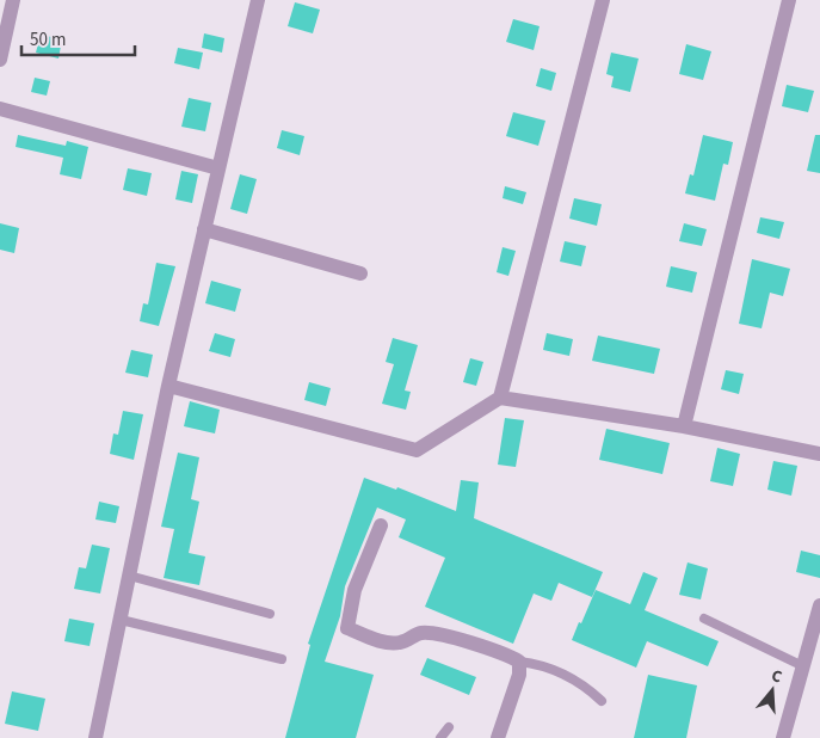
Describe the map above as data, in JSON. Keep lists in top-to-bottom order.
{
  "scale_bar": "50 m",
  "north": "top"
}
